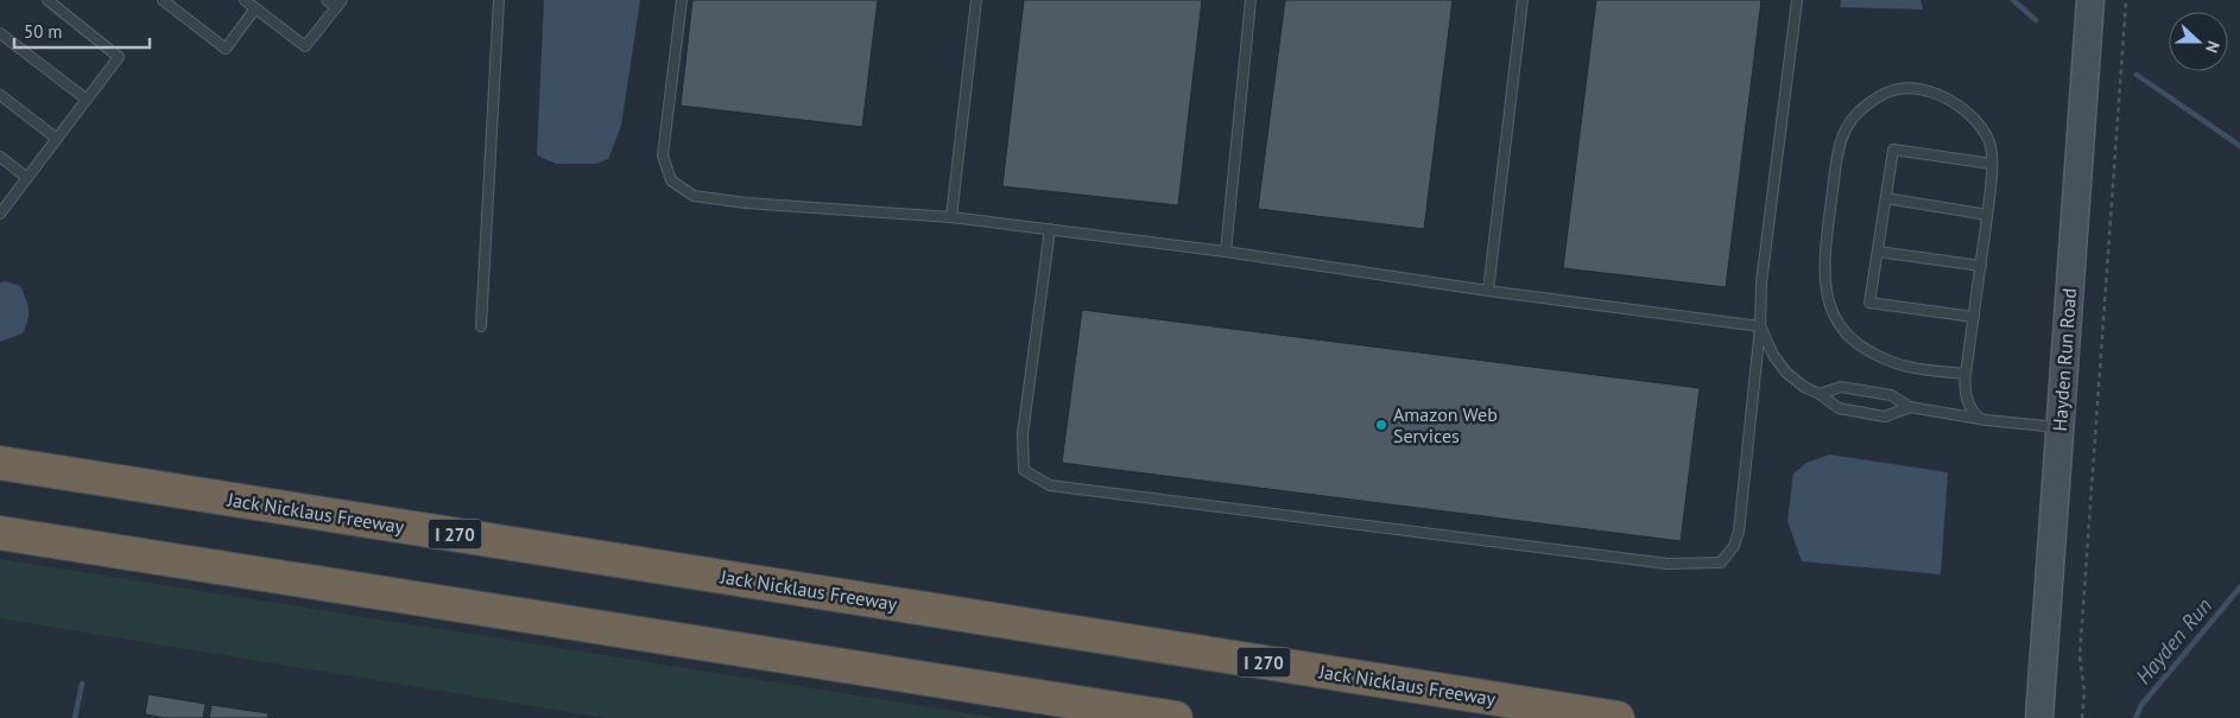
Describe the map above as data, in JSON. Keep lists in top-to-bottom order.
{
  "streets": {
    "highway": ["Jack Nicklaus Freeway", "I 270"],
    "main road": ["Hayden Run Road"]
  },
  "water": ["Hayden Run"],
  "places": ["Amazon Web Services"],
  "scale_bar": "50 m",
  "north": "right"
}
